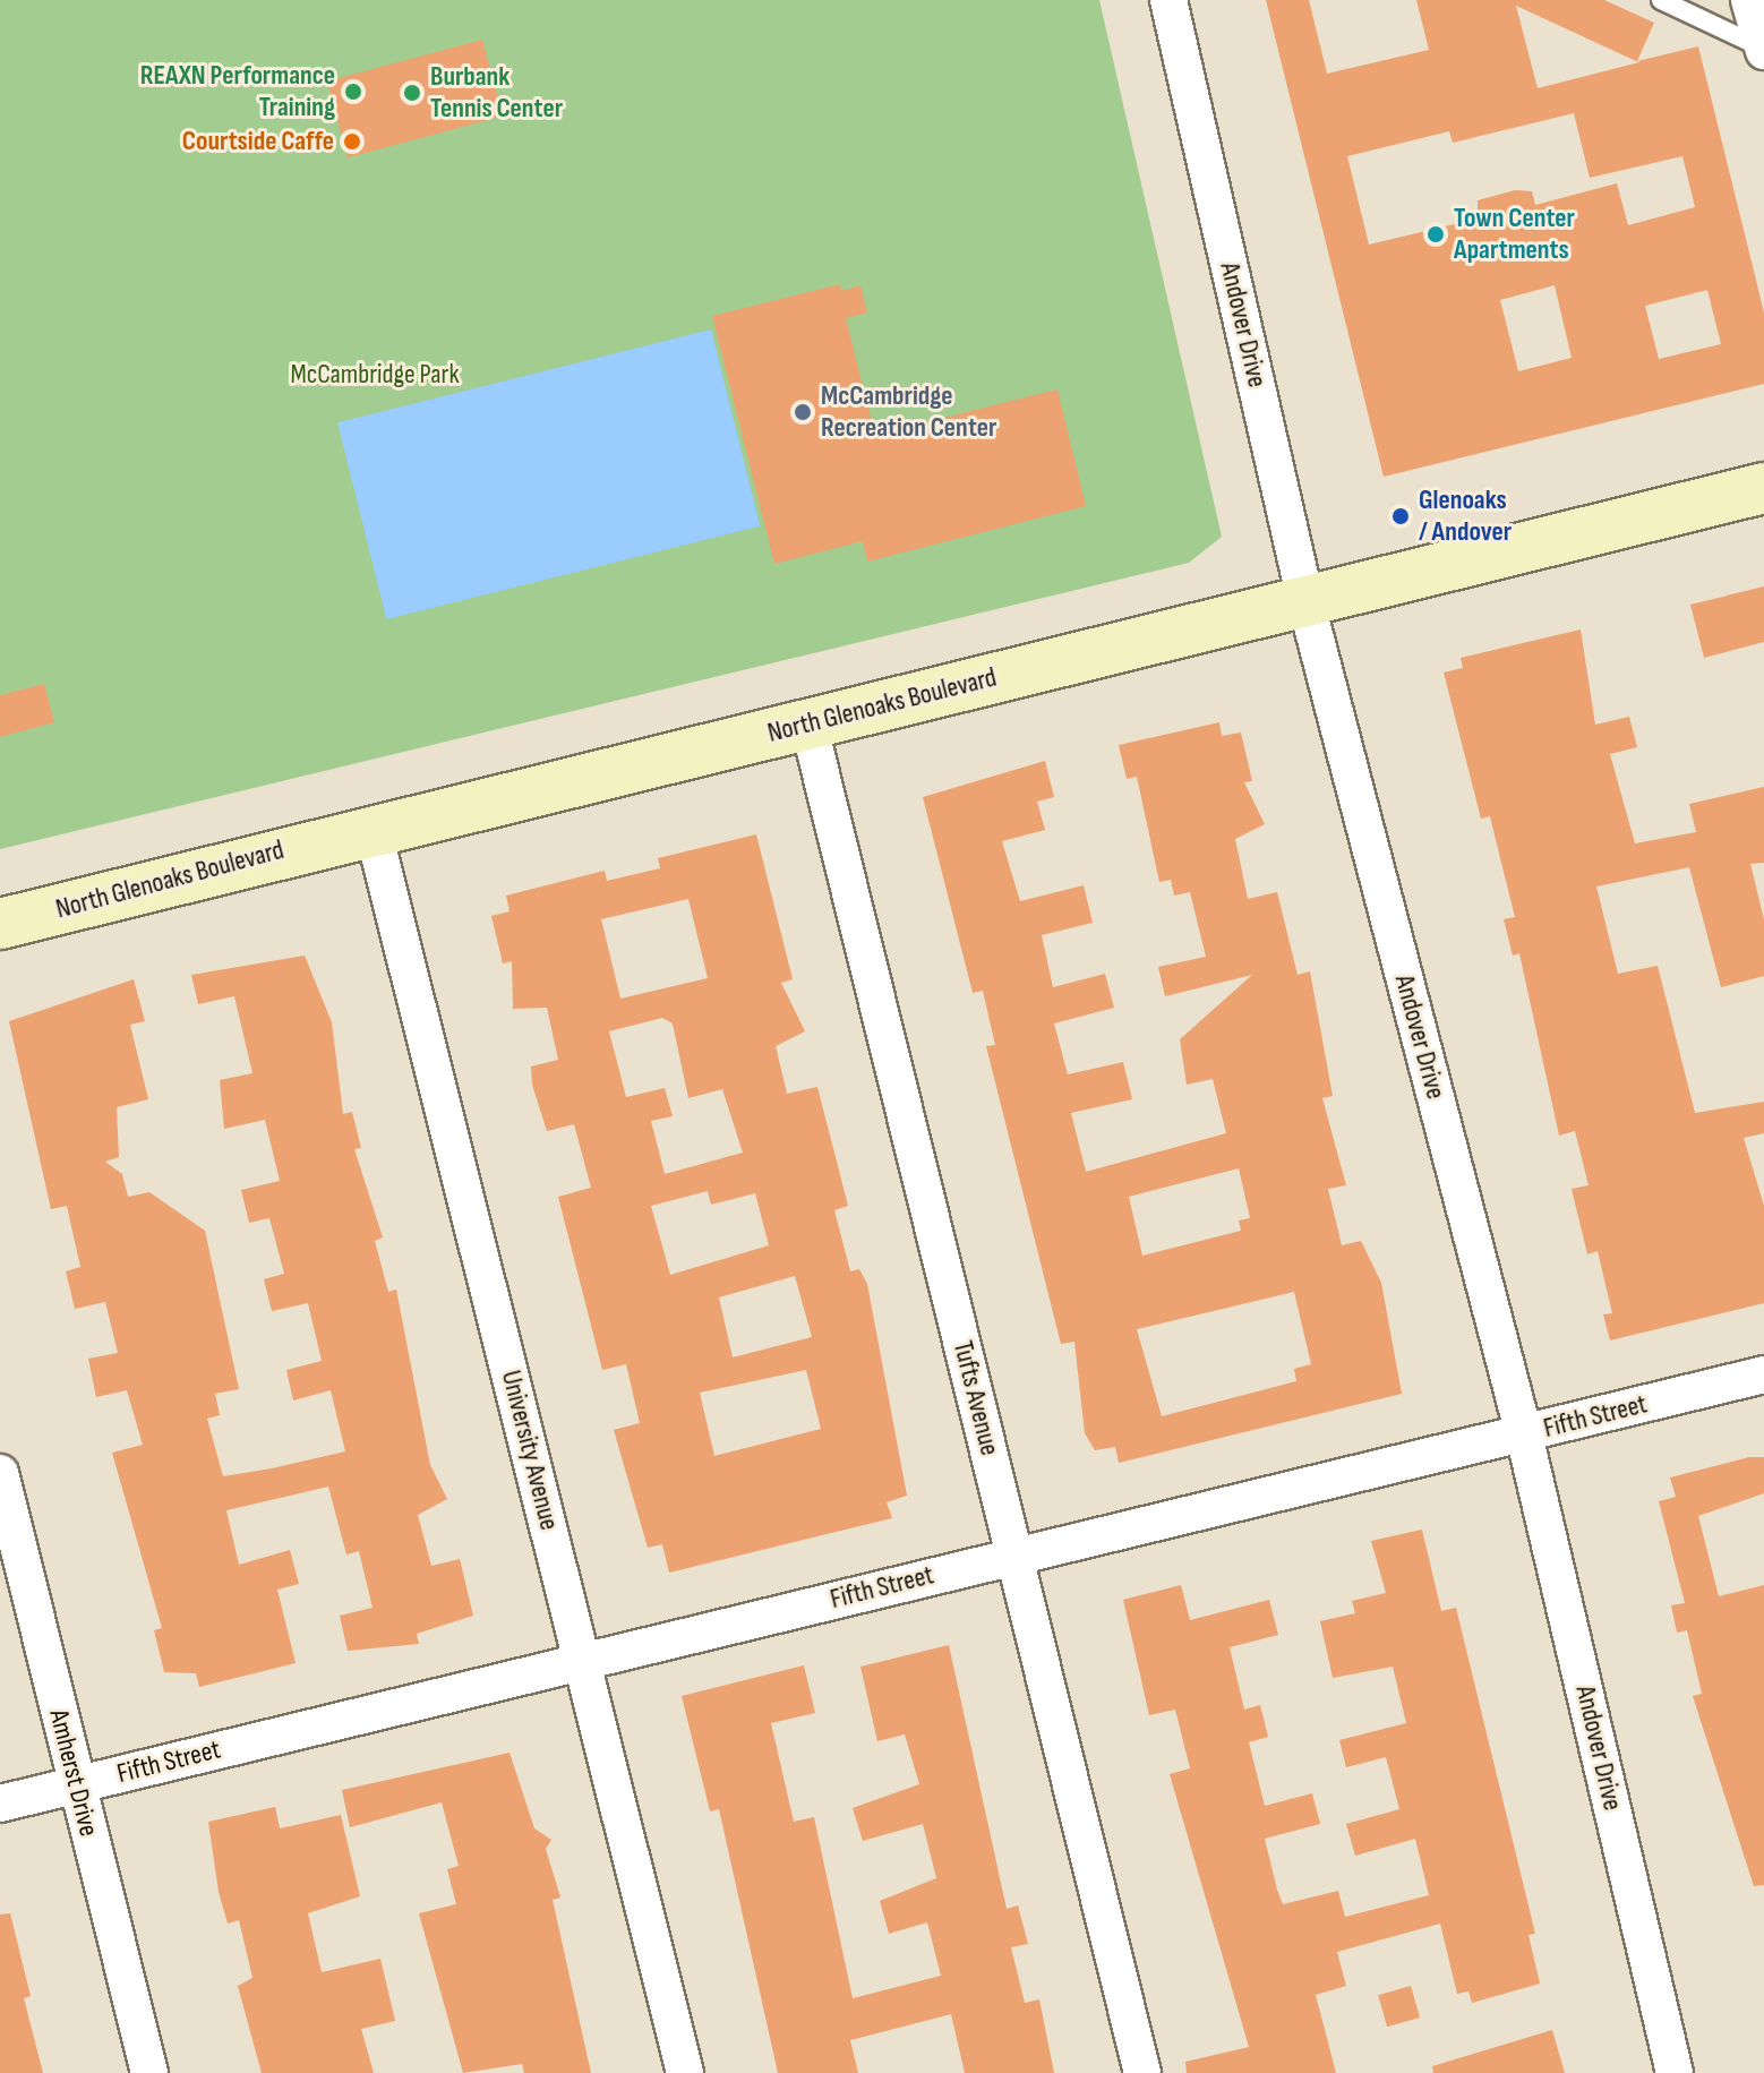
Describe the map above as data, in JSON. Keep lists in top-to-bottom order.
{
  "streets": {
    "main road": ["North Glenoaks Boulevard"],
    "street": [
      "Andover Drive",
      "Tufts Avenue",
      "Fifth Street",
      "University Avenue",
      "Amherst Drive"
    ]
  },
  "crossings": [
    ["Andover Drive", "North Glenoaks Boulevard"],
    ["Andover Drive", "Fifth Street"],
    ["North Glenoaks Boulevard", "Tufts Avenue"],
    ["North Glenoaks Boulevard", "University Avenue"],
    ["Tufts Avenue", "Fifth Street"],
    ["Fifth Street", "University Avenue"],
    ["Fifth Street", "Amherst Drive"]
  ],
  "parks": ["McCambridge Park"],
  "places": [
    "REAXN Performance Training",
    "Burbank Tennis Center",
    "Courtside Caffe",
    "Town Center Apartments",
    "McCambridge Recreation Center",
    "Glenoaks / Andover"
  ]
}
